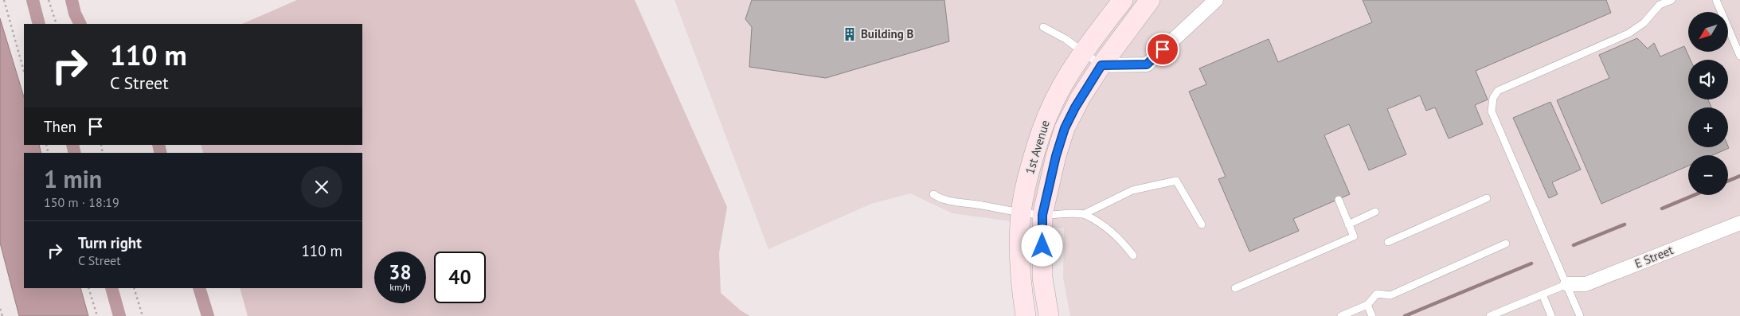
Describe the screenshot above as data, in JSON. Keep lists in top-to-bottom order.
{
  "streets": {
    "street": ["1st Avenue", "E Street"]
  },
  "places": {
    "building": ["Building B"]
  },
  "north": "bottom left",
  "page": {
    "map_buttons": ["+", "−"],
    "turn": ["110 m", "C Street"],
    "then": "Then",
    "heading": ["1 min", "150 m · 18:19"],
    "list": [
      {
        "name": "Turn right",
        "note": "C Street",
        "value": "110 m"
      }
    ],
    "speed": "38 km/h",
    "limit": "40"
  }
}
